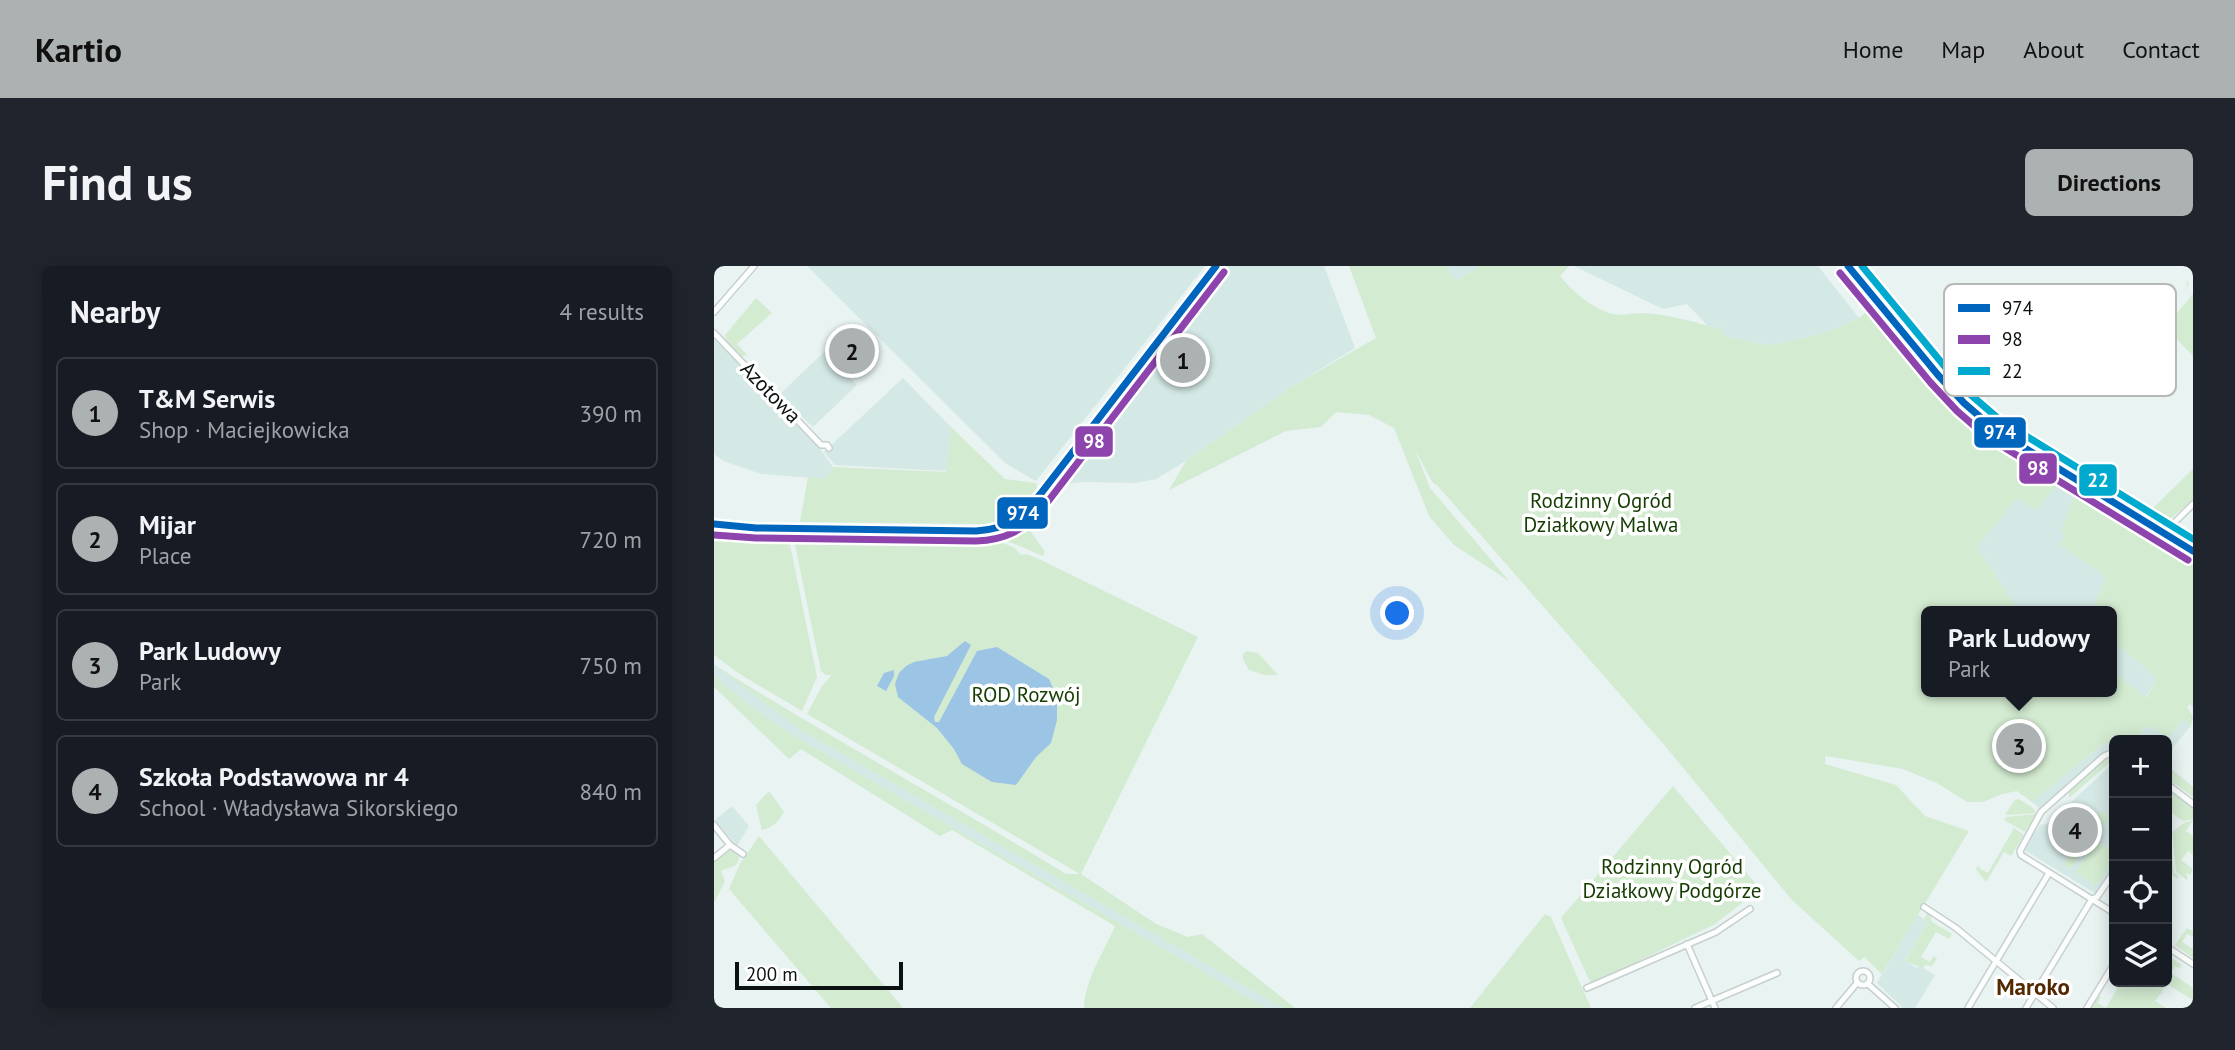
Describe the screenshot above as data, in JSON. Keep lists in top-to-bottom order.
{
  "streets": {
    "street": ["Azotowa"]
  },
  "districts": ["Maroko"],
  "parks": ["Rodzinny Ogród Działkowy Malwa", "ROD Rozwój", "Rodzinny Ogród Działkowy Podgórze"],
  "lines": ["transit line 974", "transit line 22", "transit line 98"],
  "legend": ["974", "98", "22"],
  "scale_bar": "200 m",
  "page": {
    "header": "Kartio",
    "nav": [
      "Home",
      "Map",
      "About",
      "Contact"
    ],
    "buttons": "Directions",
    "title": "Find us",
    "heading": ["Nearby", "4 results"],
    "pins": [
      "2",
      "1",
      "3",
      "4"
    ],
    "list": [
      {
        "mark": "1",
        "name": "T&M Serwis",
        "note": "Shop · Maciejkowicka",
        "value": "390 m"
      },
      {
        "mark": "2",
        "name": "Mijar",
        "note": "Place",
        "value": "720 m"
      },
      {
        "mark": "3",
        "name": "Park Ludowy",
        "note": "Park",
        "value": "750 m"
      },
      {
        "mark": "4",
        "name": "Szkoła Podstawowa nr 4",
        "note": "School · Władysława Sikorskiego",
        "value": "840 m"
      }
    ],
    "popup": ["Park Ludowy", "Park"],
    "map_buttons": ["+", "−"],
    "scale": "200 m"
  }
}
